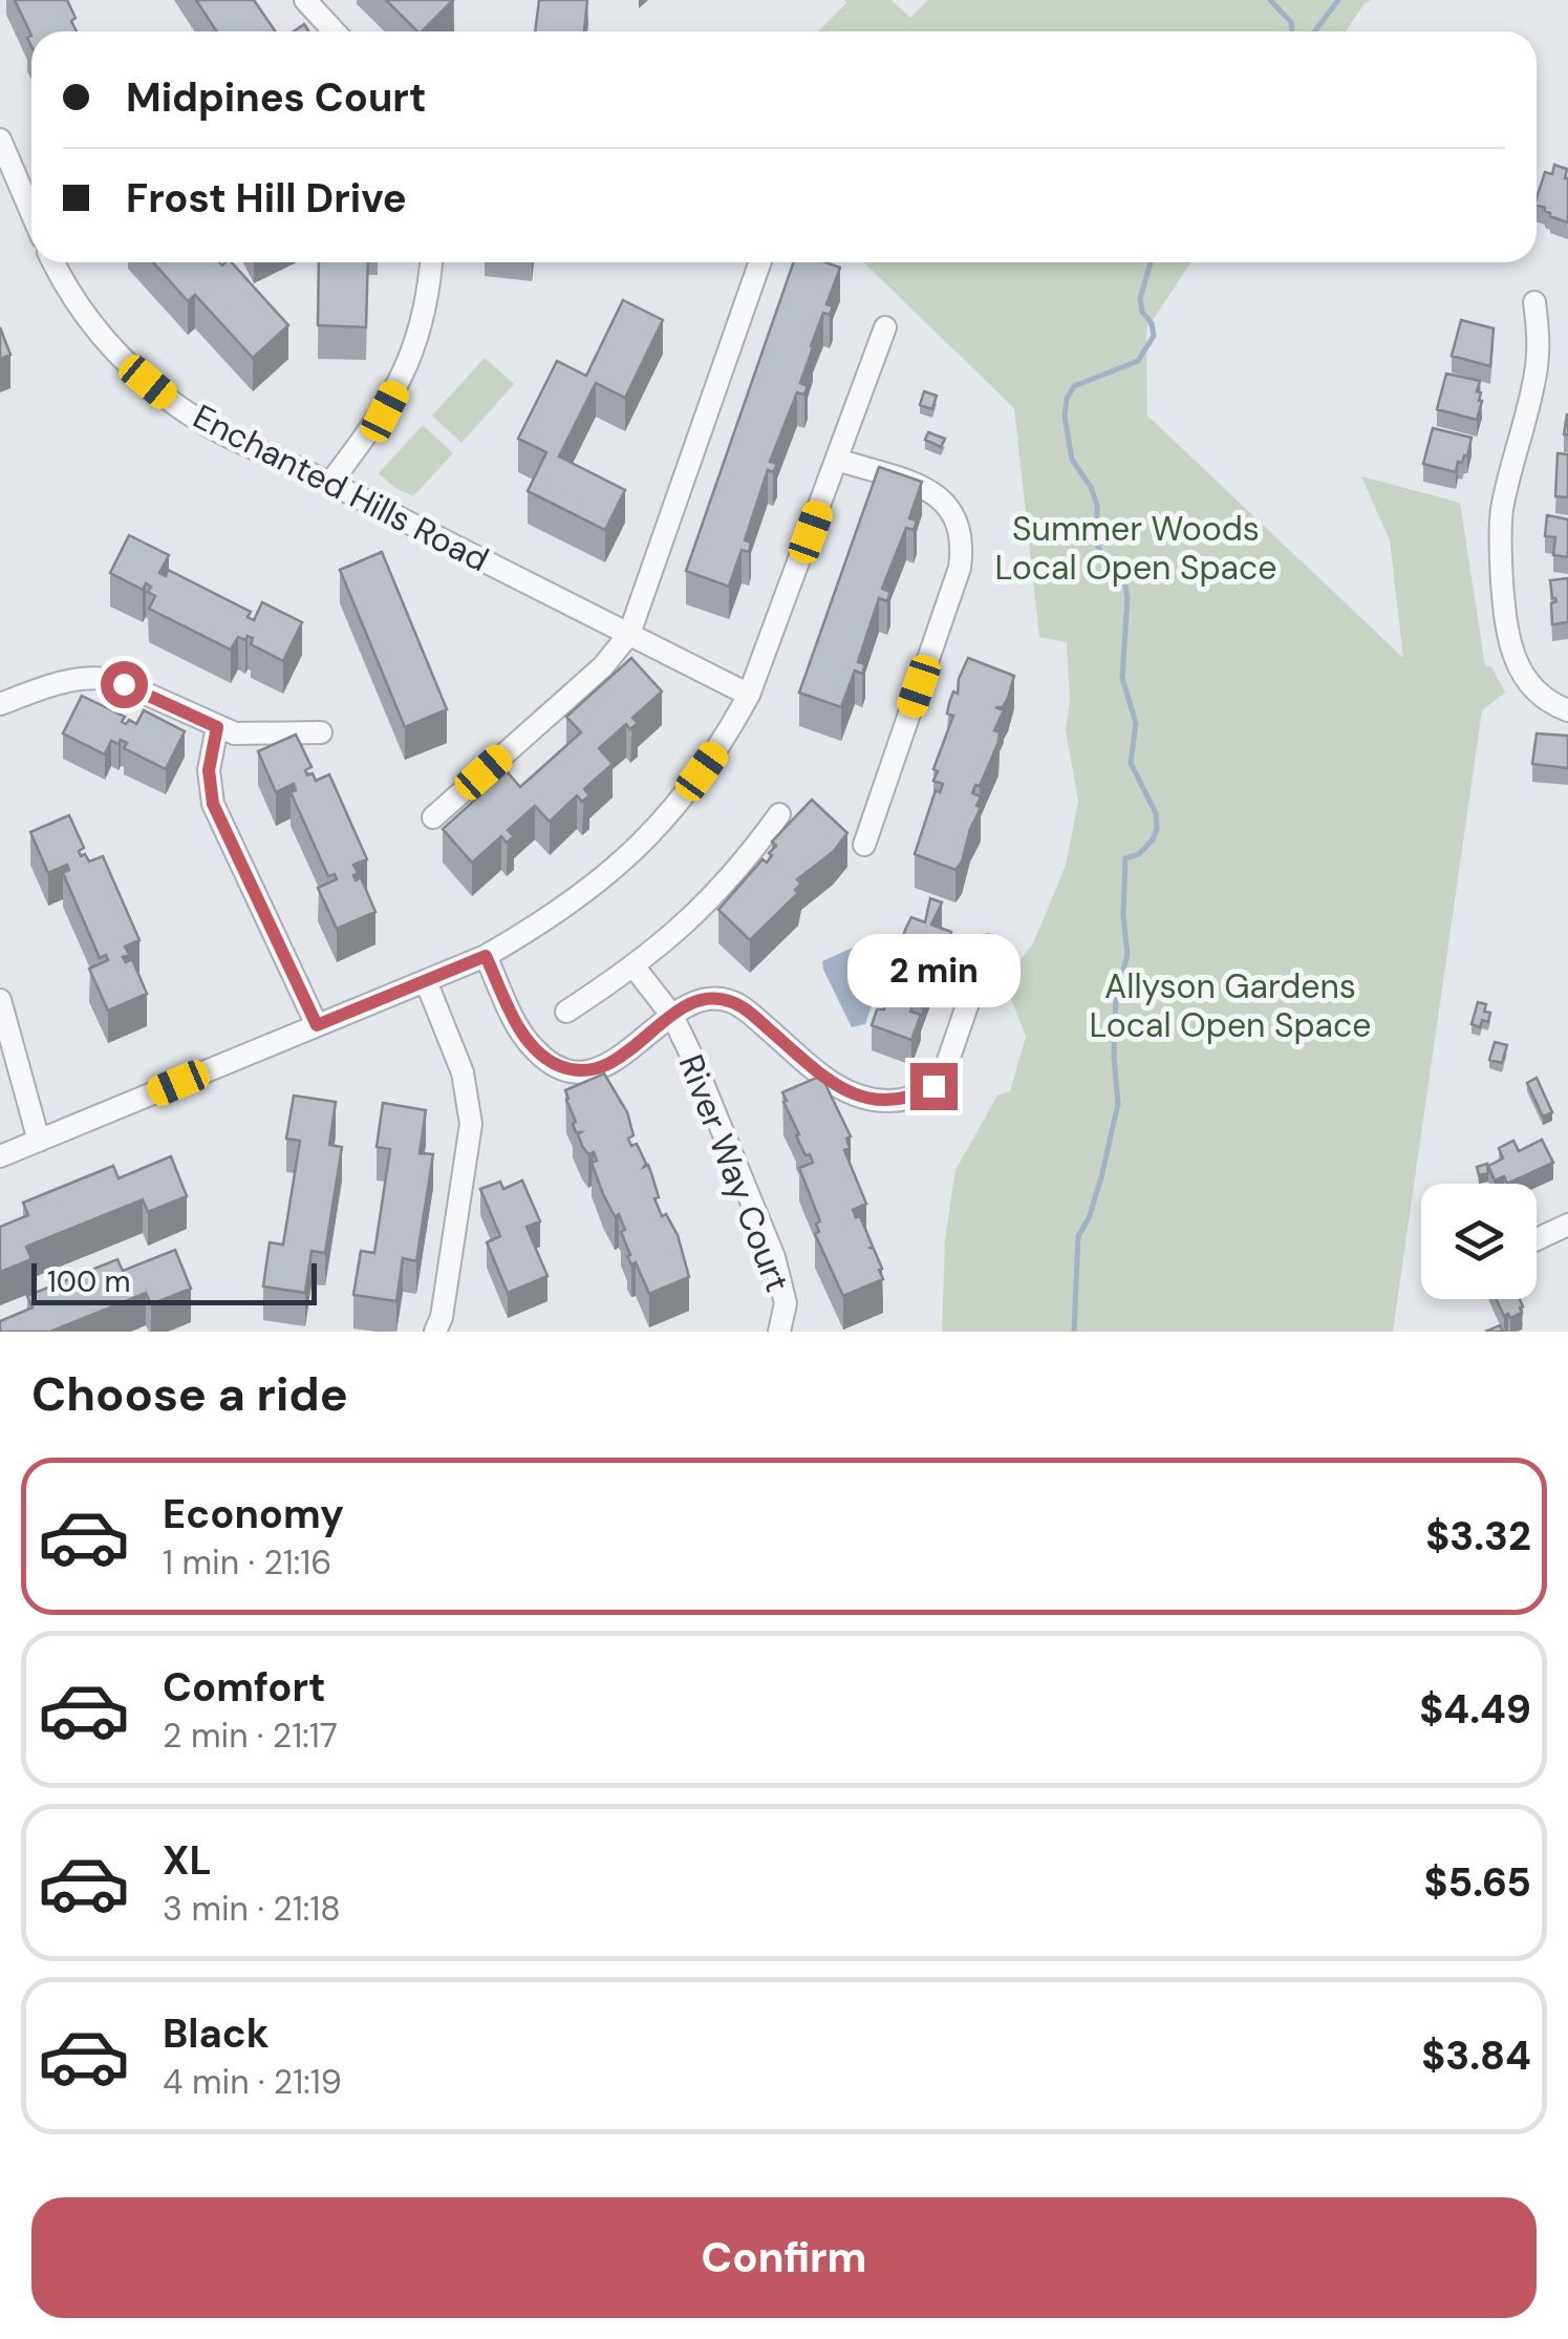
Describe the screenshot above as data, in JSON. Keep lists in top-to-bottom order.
{
  "streets": {
    "street": ["Enchanted Hills Road", "River Way Court"]
  },
  "parks": ["Summer Woods Local Open Space", "Allyson Gardens Local Open Space"],
  "scale_bar": "100 m",
  "page": {
    "banner": ["Midpines Court", "Frost Hill Drive"],
    "bubble": "2 min",
    "scale": "100 m",
    "heading": "Choose a ride",
    "list": [
      {
        "name": "Economy",
        "note": "1 min · 21:16",
        "value": "$3.32"
      },
      {
        "name": "Comfort",
        "note": "2 min · 21:17",
        "value": "$4.49"
      },
      {
        "name": "XL",
        "note": "3 min · 21:18",
        "value": "$5.65"
      },
      {
        "name": "Black",
        "note": "4 min · 21:19",
        "value": "$3.84"
      }
    ],
    "buttons": "Confirm"
  }
}
